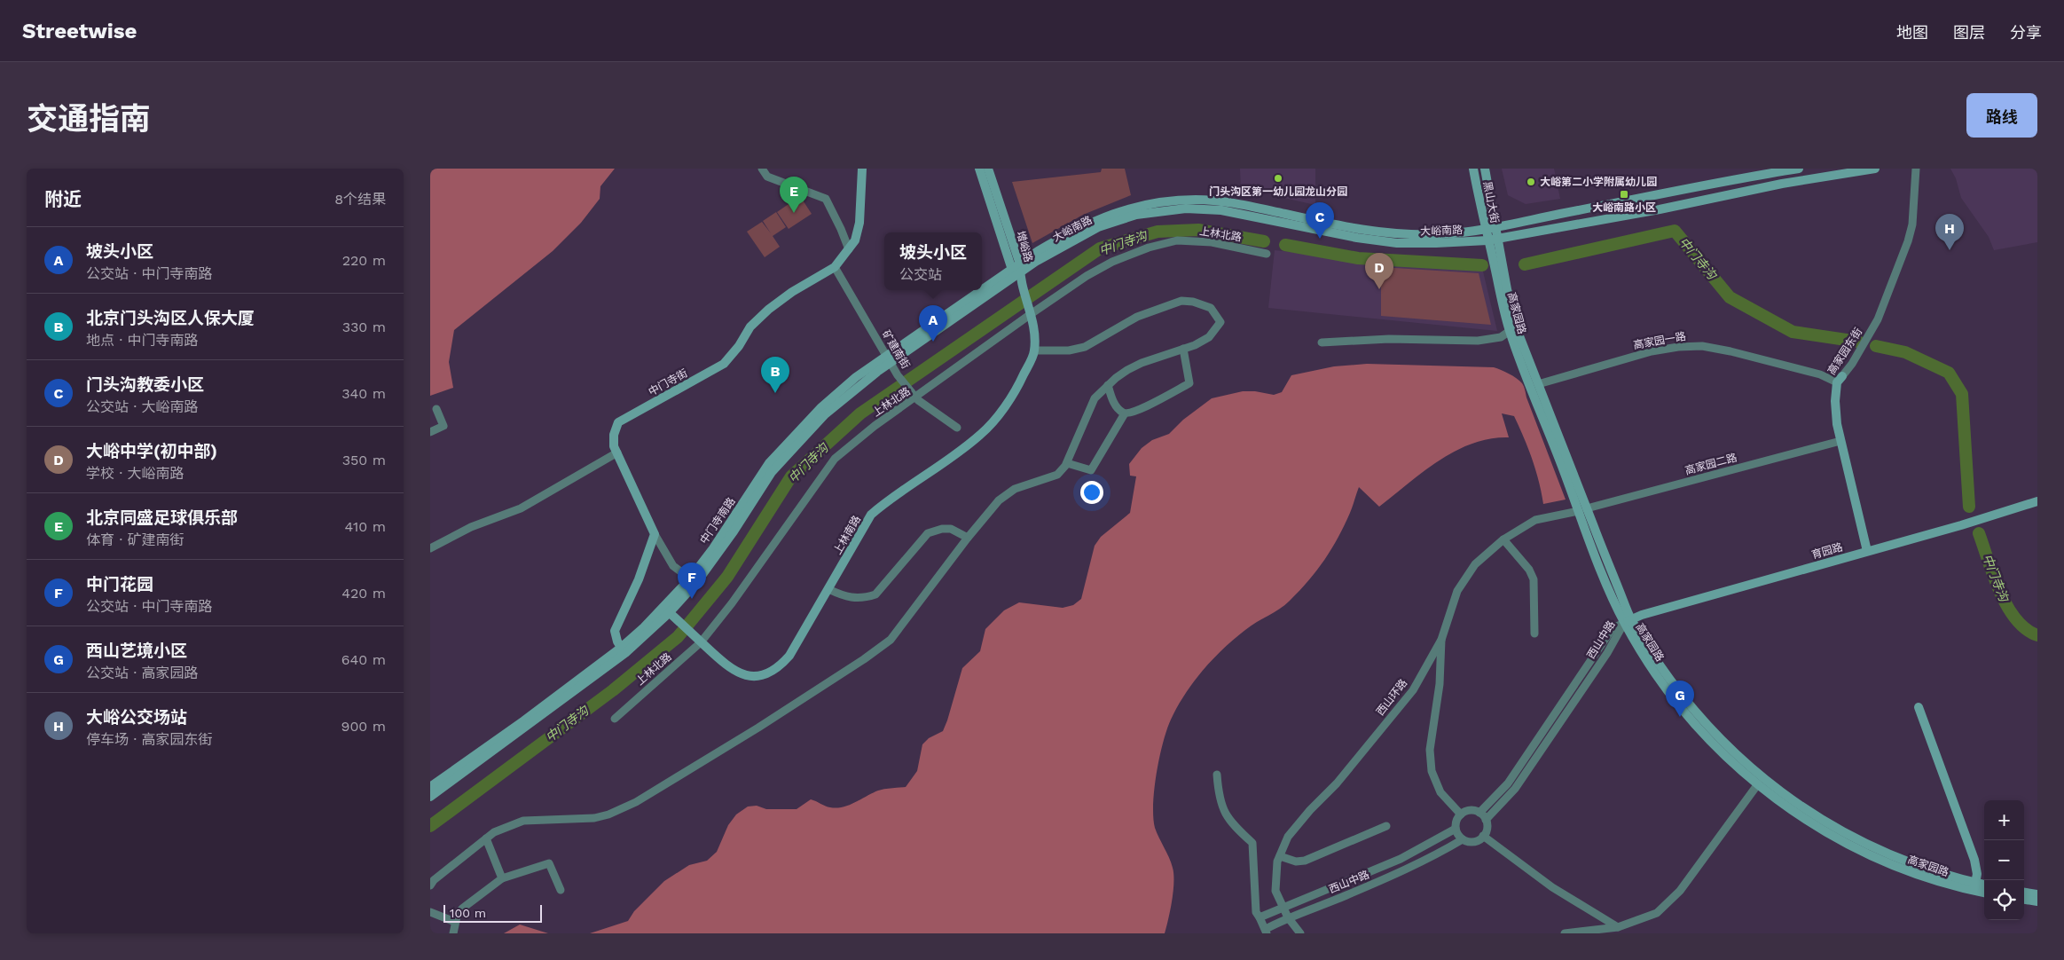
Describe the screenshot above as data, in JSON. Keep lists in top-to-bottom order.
{
  "streets": {
    "main road": [
      "黑山大街",
      "大峪南路",
      "增峪路",
      "高家园路",
      "高家园东街",
      "中门寺街",
      "中门寺南路",
      "上林南路",
      "育园路"
    ],
    "street": [
      "上林北路",
      "高家园一路",
      "矿建南街",
      "高家园二路",
      "西山中路",
      "西山环路"
    ]
  },
  "crossings": [
    ["黑山大街", "大峪南路"],
    ["黑山大街", "高家园路"],
    ["大峪南路", "增峪路"],
    ["大峪南路", "高家园路"],
    ["大峪南路", "中门寺南路"],
    ["大峪南路", "上林南路"],
    ["上林北路", "矿建南街"],
    ["上林北路", "上林南路"],
    ["增峪路", "中门寺南路"],
    ["增峪路", "上林南路"],
    ["高家园路", "高家园一路"],
    ["高家园路", "高家园二路"],
    ["高家园路", "育园路"],
    ["高家园路", "西山中路"],
    ["高家园路", "西山环路"],
    ["高家园一路", "高家园东街"],
    ["矿建南街", "中门寺街"],
    ["矿建南街", "中门寺南路"],
    ["高家园东街", "高家园二路"],
    ["高家园东街", "育园路"],
    ["高家园二路", "西山环路"],
    ["中门寺南路", "上林南路"],
    ["育园路", "西山中路"],
    ["西山中路", "西山环路"]
  ],
  "water": ["中门寺沟"],
  "places": {
    "other": ["门头沟区第一幼儿园龙山分园", "大峪第二小学附属幼儿园"],
    "transit": ["大峪南路小区"]
  },
  "scale_bar": "100 m",
  "page": {
    "header": "Streetwise",
    "nav": ["地图", "图层", "分享"],
    "title": "交通指南",
    "buttons": "路线",
    "heading": ["附近", "8个结果"],
    "pins": [
      "E",
      "C",
      "H",
      "D",
      "A",
      "B",
      "F",
      "G"
    ],
    "list": [
      {
        "mark": "A",
        "name": "坡头小区",
        "note": "公交站 · 中门寺南路",
        "value": "220 m"
      },
      {
        "mark": "B",
        "name": "北京门头沟区人保大厦",
        "note": "地点 · 中门寺南路",
        "value": "330 m"
      },
      {
        "mark": "C",
        "name": "门头沟教委小区",
        "note": "公交站 · 大峪南路",
        "value": "340 m"
      },
      {
        "mark": "D",
        "name": "大峪中学(初中部)",
        "note": "学校 · 大峪南路",
        "value": "350 m"
      },
      {
        "mark": "E",
        "name": "北京同盛足球俱乐部",
        "note": "体育 · 矿建南街",
        "value": "410 m"
      },
      {
        "mark": "F",
        "name": "中门花园",
        "note": "公交站 · 中门寺南路",
        "value": "420 m"
      },
      {
        "mark": "G",
        "name": "西山艺境小区",
        "note": "公交站 · 高家园路",
        "value": "640 m"
      },
      {
        "mark": "H",
        "name": "大峪公交场站",
        "note": "停车场 · 高家园东街",
        "value": "900 m"
      }
    ],
    "popup": ["坡头小区", "公交站"],
    "map_buttons": ["+", "−"],
    "scale": "100 m"
  }
}
